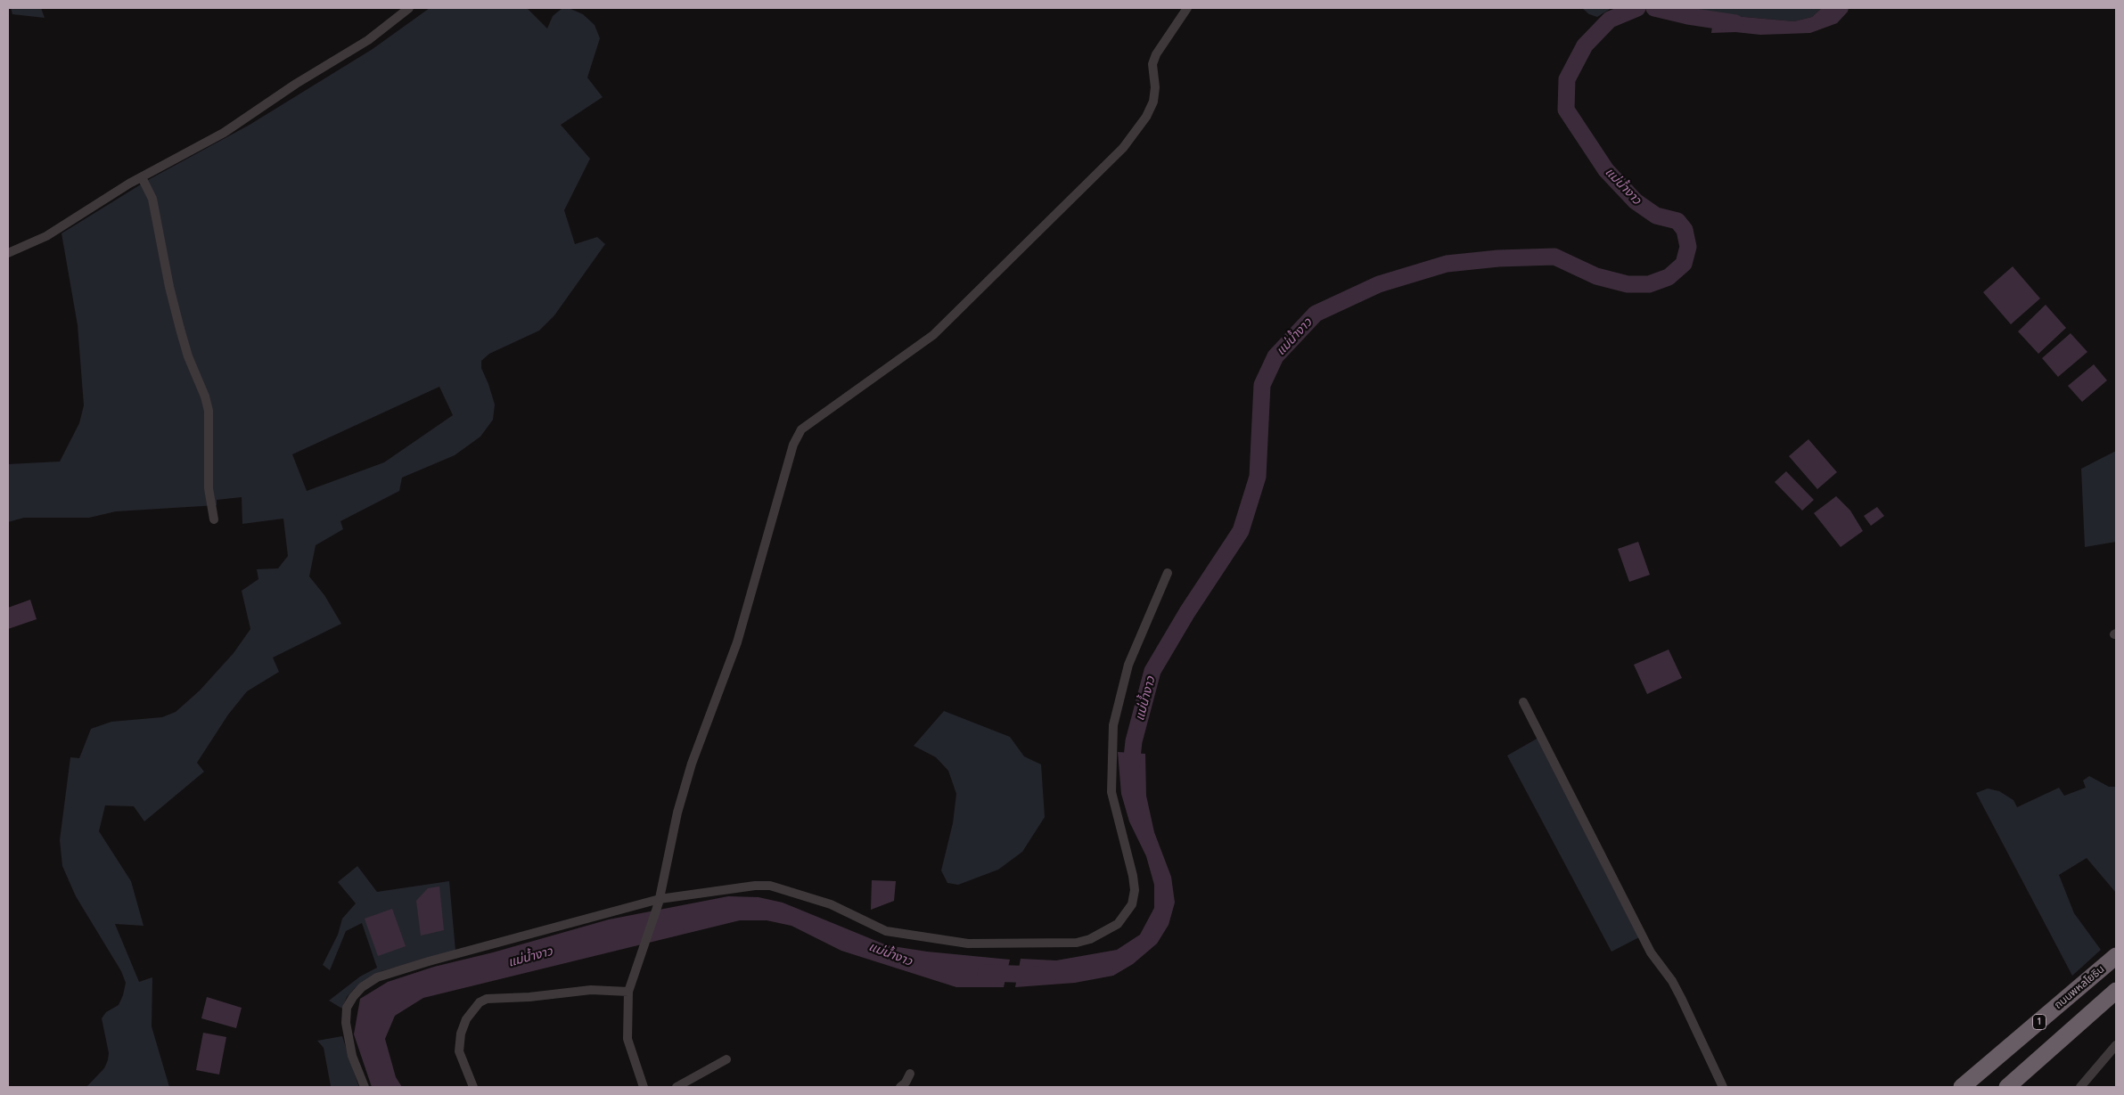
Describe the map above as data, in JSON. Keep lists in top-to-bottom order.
{
  "streets": {
    "highway": ["ถนนพหลโยธิน", "1"]
  },
  "water": ["แม่น้ำงาว"]
}
